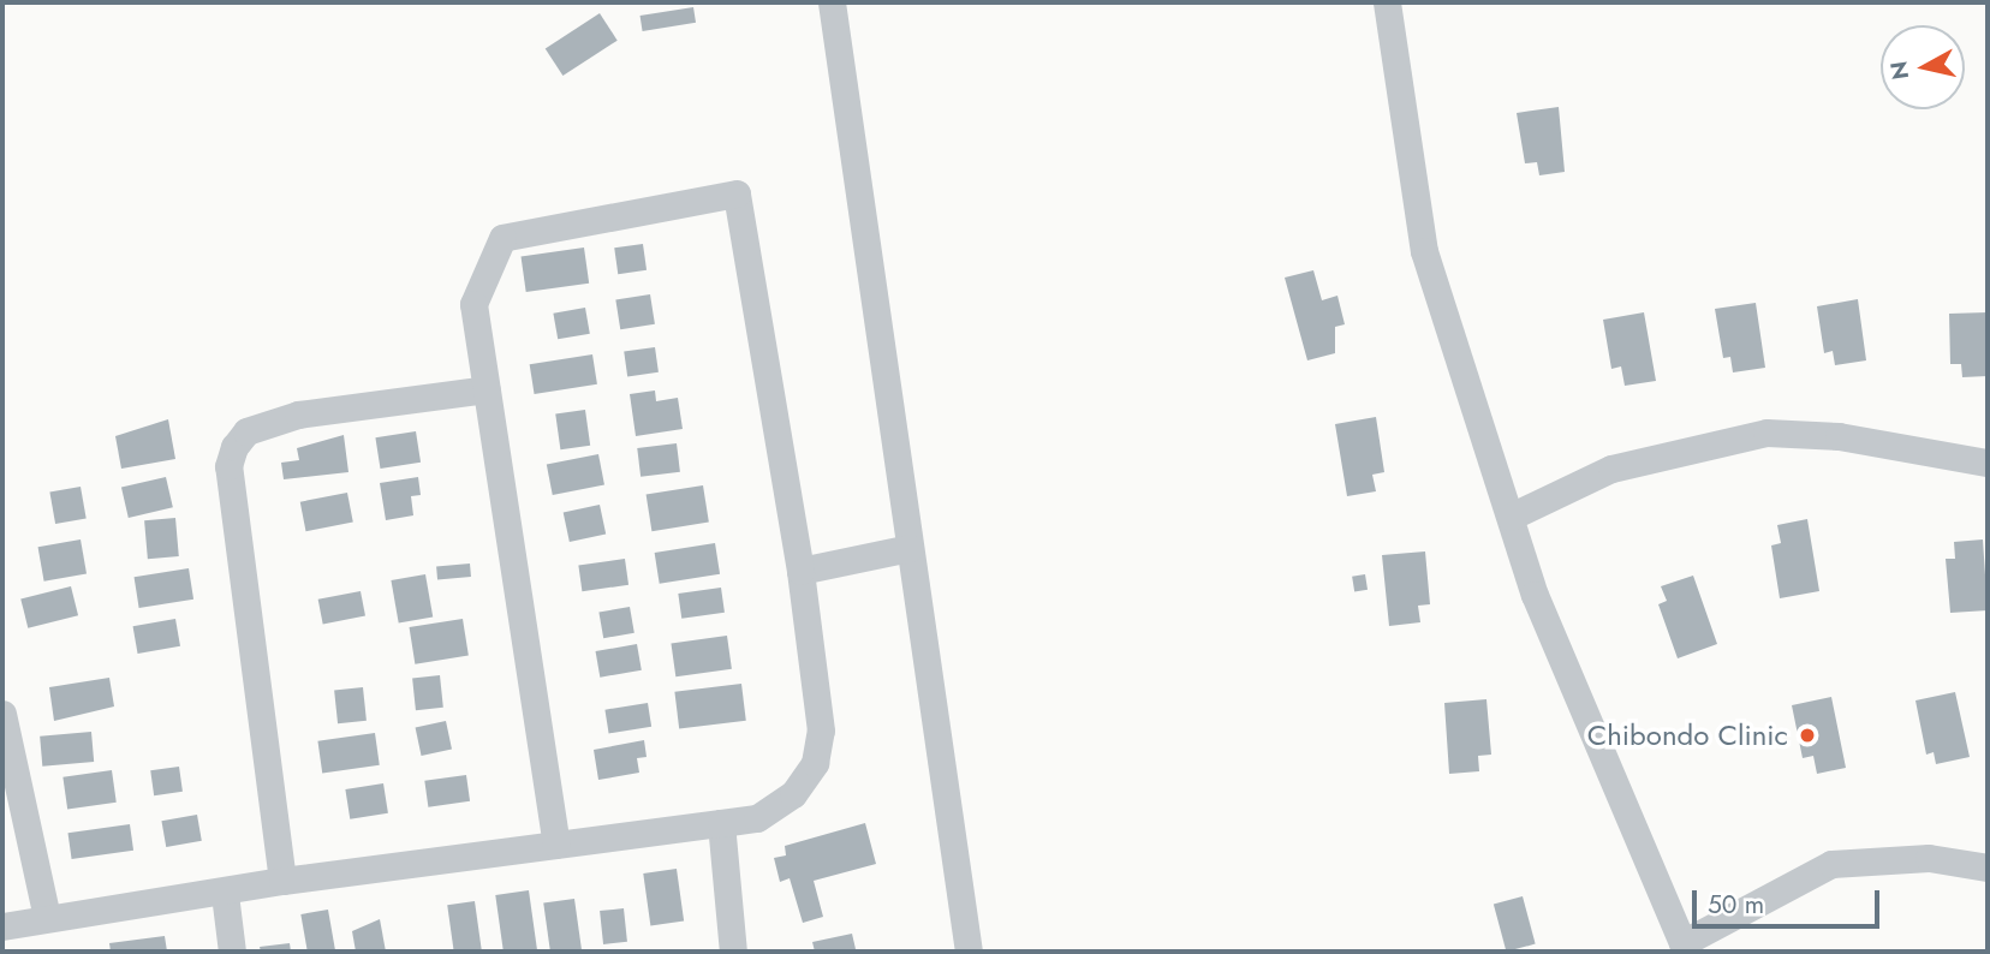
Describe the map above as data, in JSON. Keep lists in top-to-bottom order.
{
  "places": ["Chibondo Clinic"],
  "scale_bar": "50 m",
  "north": "left"
}
